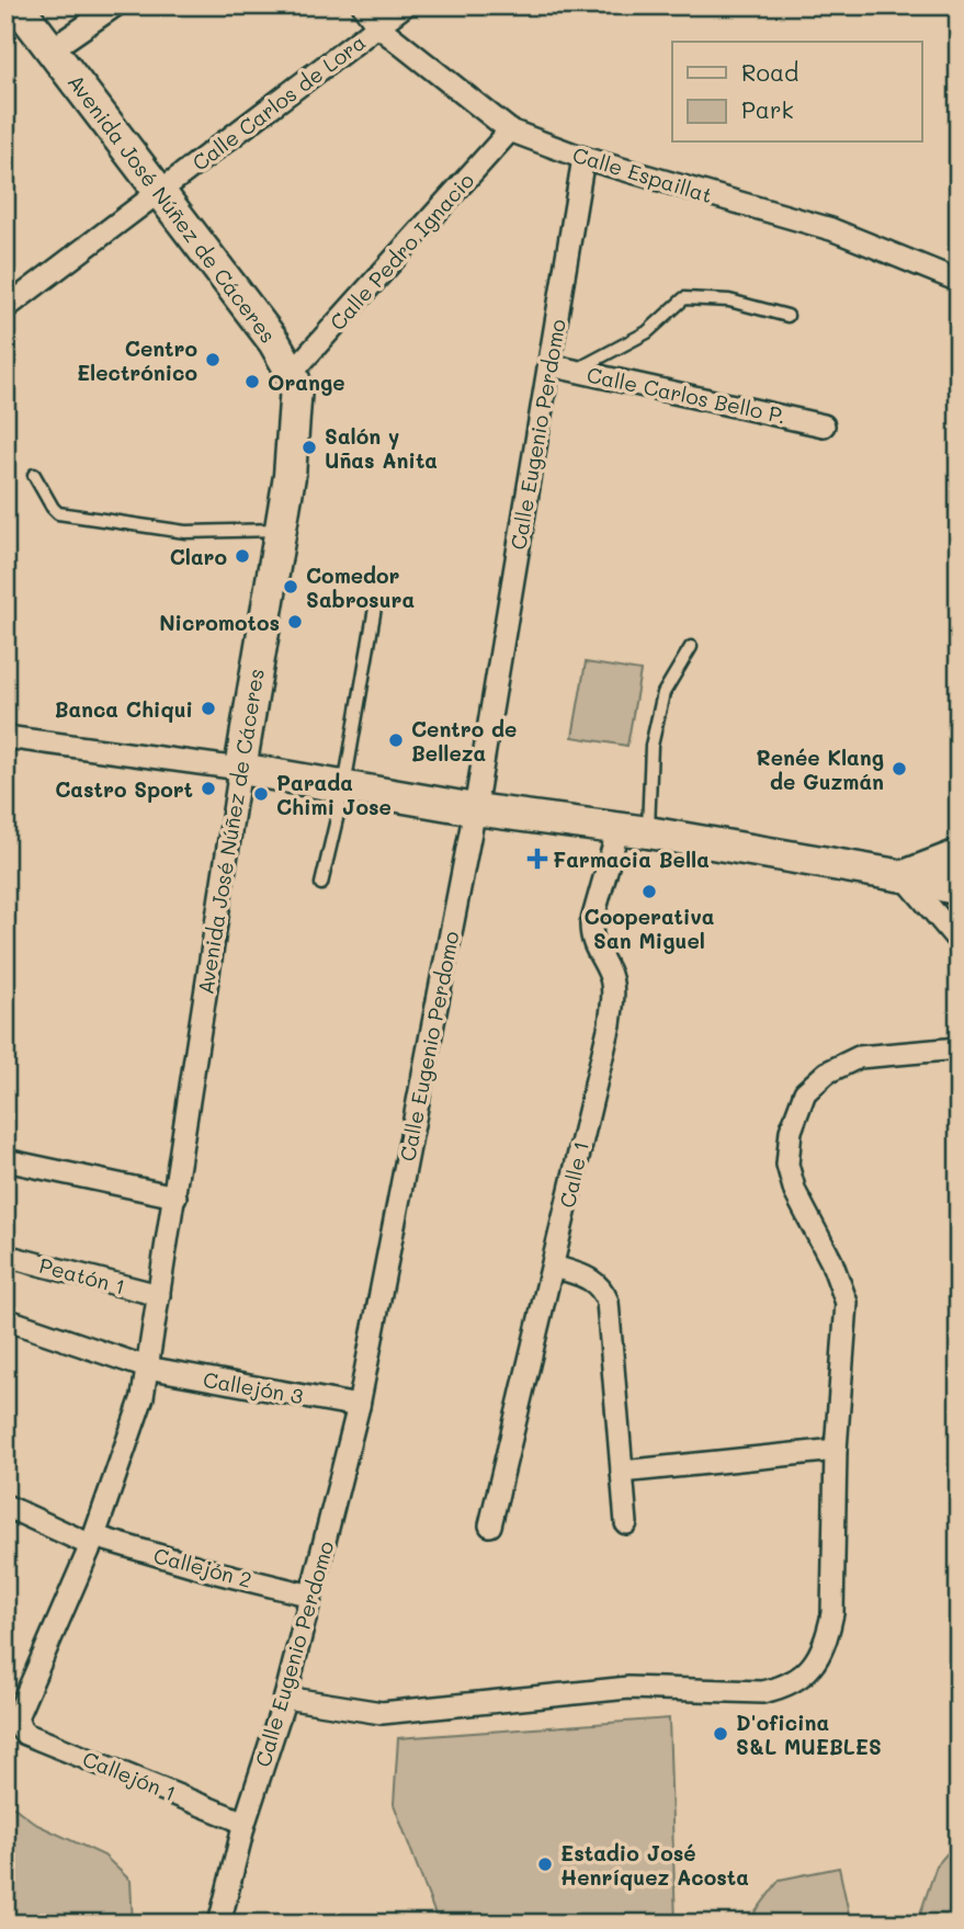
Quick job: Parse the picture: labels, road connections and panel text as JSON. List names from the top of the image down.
{
  "streets": {
    "main road": ["Avenida José Núñez de Cáceres"],
    "street": [
      "Calle Carlos de Lora",
      "Calle Espaillat",
      "Calle Pedro Ignacio",
      "Calle Carlos Bello P.",
      "Calle Eugenio Perdomo",
      "Calle 1",
      "Peatón 1",
      "Callejón 3",
      "Callejón 2",
      "Callejón 1"
    ]
  },
  "crossings": [
    ["Calle Carlos de Lora", "Calle Espaillat"],
    ["Calle Carlos de Lora", "Avenida José Núñez de Cáceres"],
    ["Calle Espaillat", "Calle Pedro Ignacio"],
    ["Calle Espaillat", "Calle Eugenio Perdomo"],
    ["Avenida José Núñez de Cáceres", "Calle Pedro Ignacio"],
    ["Avenida José Núñez de Cáceres", "Peatón 1"],
    ["Avenida José Núñez de Cáceres", "Callejón 3"],
    ["Avenida José Núñez de Cáceres", "Callejón 2"],
    ["Avenida José Núñez de Cáceres", "Callejón 1"],
    ["Calle Carlos Bello P.", "Calle Eugenio Perdomo"],
    ["Calle Eugenio Perdomo", "Callejón 3"],
    ["Calle Eugenio Perdomo", "Callejón 2"],
    ["Calle Eugenio Perdomo", "Callejón 1"]
  ],
  "places": {
    "other": [
      "Centro Electrónico",
      "Orange",
      "Salón y Uñas Anita",
      "Claro",
      "Comedor Sabrosura",
      "Nicromotos",
      "Banca Chiqui",
      "Centro de Belleza",
      "Renée Klang de Guzmán",
      "Castro Sport",
      "Parada Chimi Jose",
      "Cooperativa San Miguel",
      "D'oficina S&L MUEBLES",
      "Estadio José Henríquez Acosta"
    ],
    "health": ["Farmacia Bella"]
  },
  "legend": ["Road", "Park"]
}
